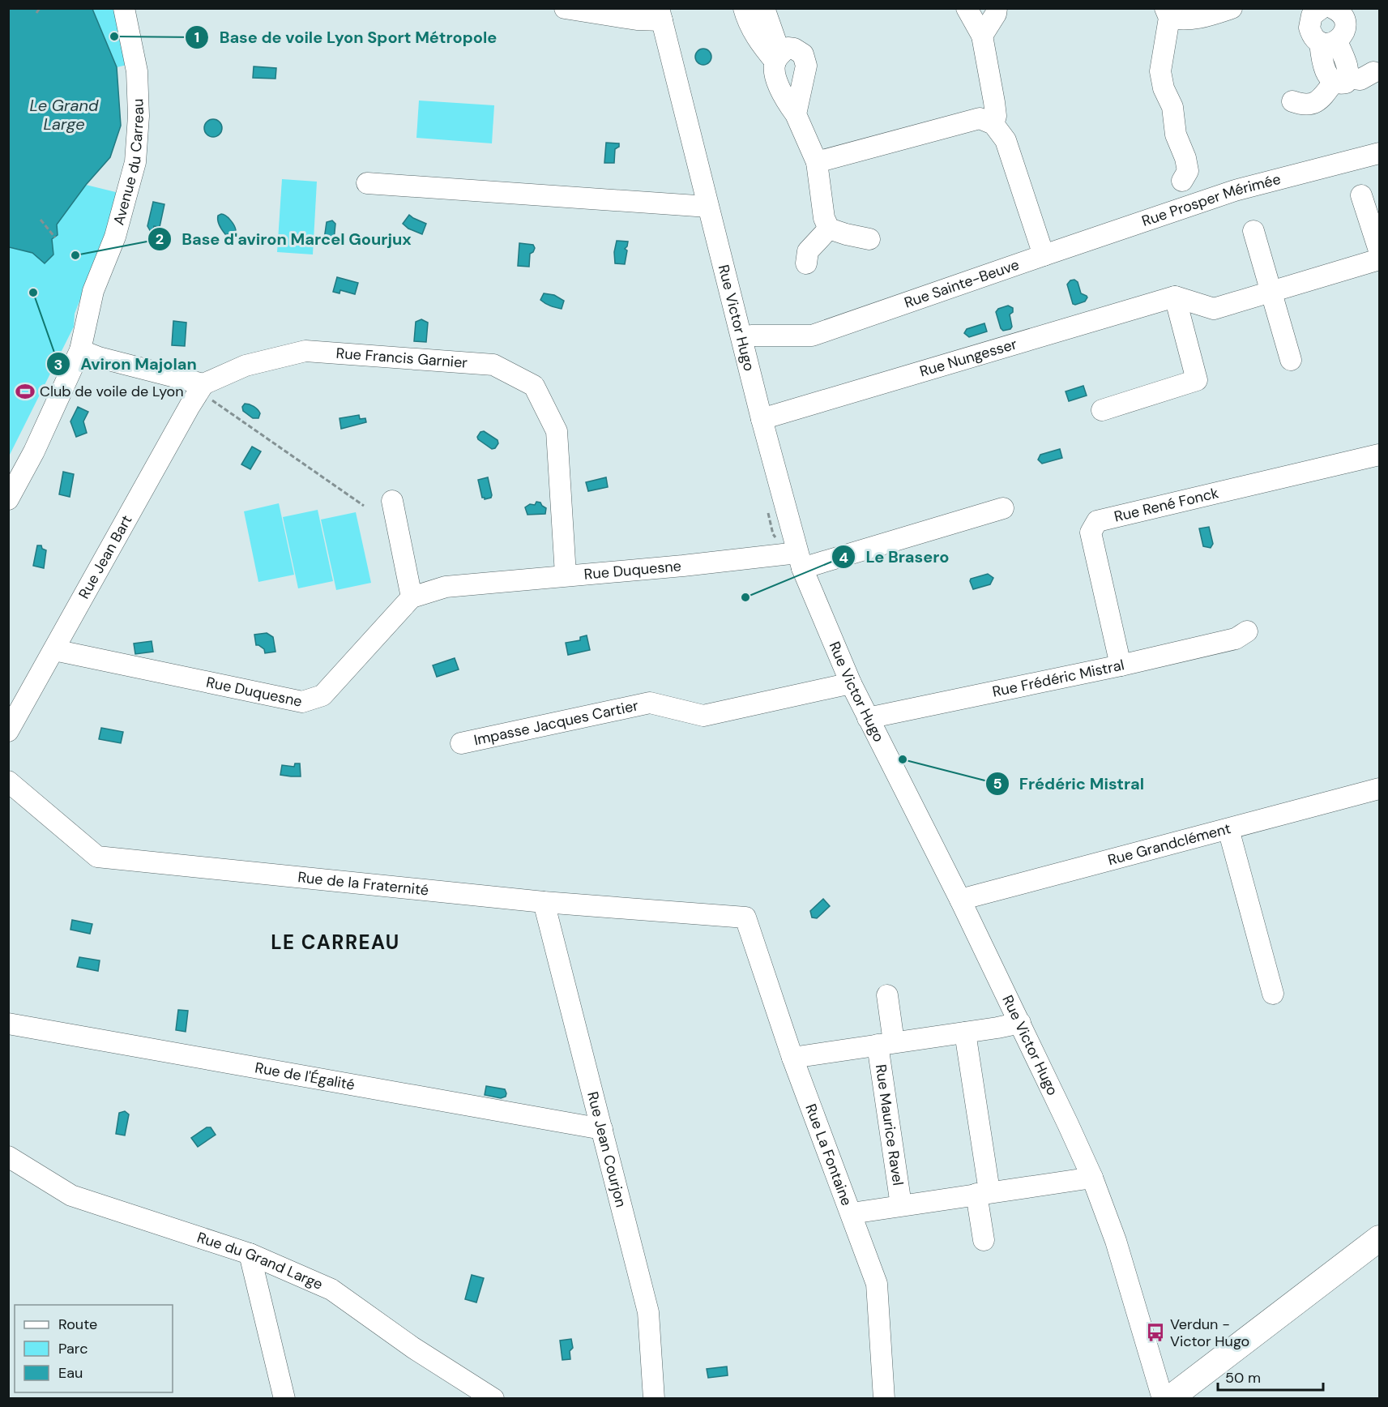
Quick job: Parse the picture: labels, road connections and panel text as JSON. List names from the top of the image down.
{
  "streets": {
    "street": [
      "Avenue du Carreau",
      "Rue Prosper Mérimée",
      "Rue Sainte-Beuve",
      "Rue Victor Hugo",
      "Rue Nungesser",
      "Rue Francis Garnier",
      "Rue René Fonck",
      "Rue Jean Bart",
      "Rue Duquesne",
      "Rue Frédéric Mistral",
      "Impasse Jacques Cartier",
      "Rue Grandclément",
      "Rue de la Fraternité",
      "Rue de l'Égalité",
      "Rue Maurice Ravel",
      "Rue Jean Courjon",
      "Rue La Fontaine",
      "Rue du Grand Large"
    ]
  },
  "crossings": [
    ["Rue Prosper Mérimée", "Rue Sainte-Beuve"],
    ["Rue Sainte-Beuve", "Rue Victor Hugo"],
    ["Rue Victor Hugo", "Rue Nungesser"],
    ["Rue Victor Hugo", "Rue Duquesne"],
    ["Rue Victor Hugo", "Rue Frédéric Mistral"],
    ["Rue Victor Hugo", "Impasse Jacques Cartier"],
    ["Rue Victor Hugo", "Rue Grandclément"],
    ["Rue Francis Garnier", "Rue Jean Bart"],
    ["Rue Francis Garnier", "Rue Duquesne"],
    ["Rue René Fonck", "Rue Frédéric Mistral"],
    ["Rue Jean Bart", "Rue Duquesne"],
    ["Rue de la Fraternité", "Rue Jean Courjon"],
    ["Rue de la Fraternité", "Rue La Fontaine"],
    ["Rue de l'Égalité", "Rue Jean Courjon"]
  ],
  "districts": ["LE CARREAU"],
  "water": ["Le Grand Large"],
  "places": {
    "other": [
      "Base de voile Lyon Sport Métropole",
      "Base d'aviron Marcel Gourjux",
      "Aviron Majolan",
      "Le Brasero",
      "Frédéric Mistral"
    ],
    "sports": ["Club de voile de Lyon"],
    "bus stop": ["Verdun - Victor Hugo"]
  },
  "legend": ["Route", "Parc", "Eau"],
  "scale_bar": "50 m"
}
